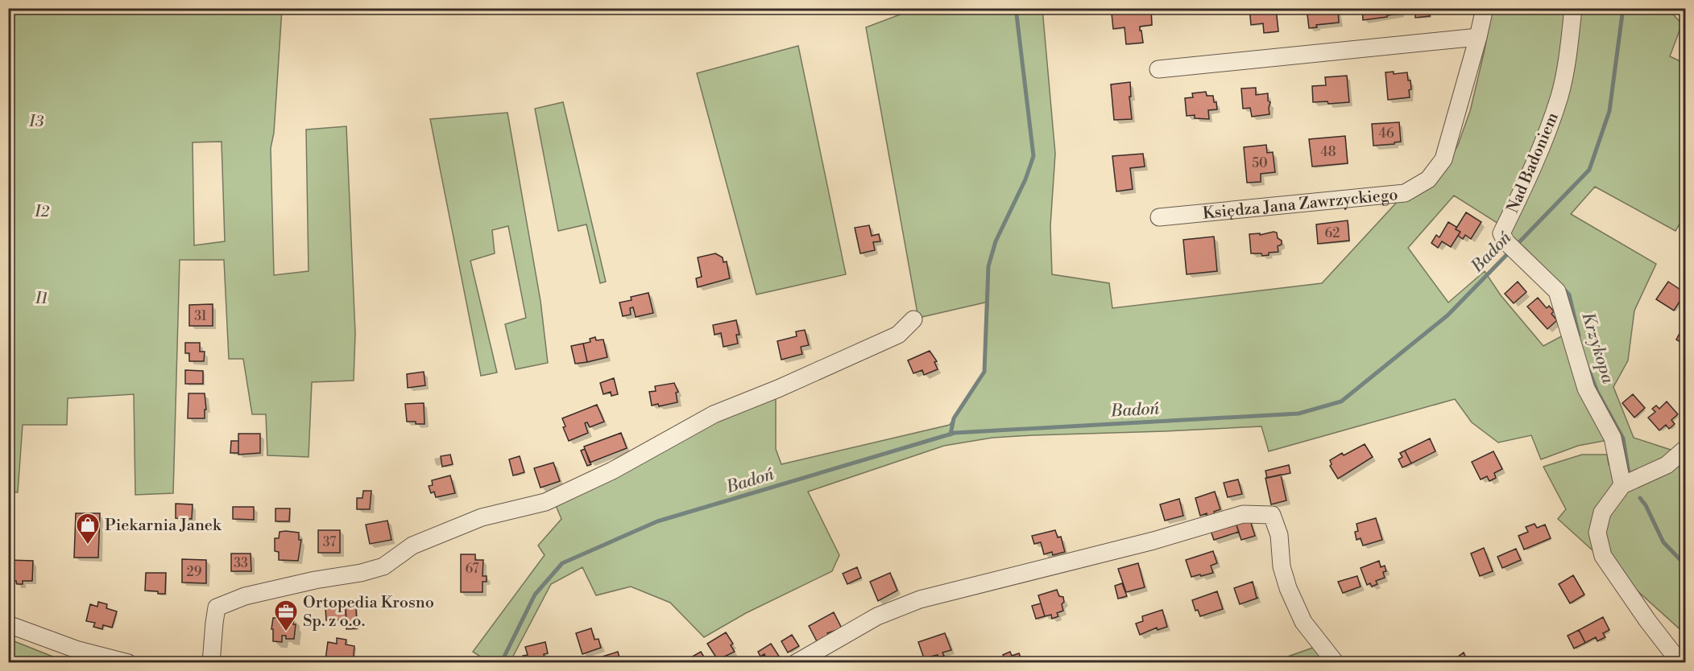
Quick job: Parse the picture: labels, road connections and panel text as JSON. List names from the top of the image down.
{
  "streets": {
    "street": ["Nad Badoniem", "Księdza Jana Zawrzyckiego"]
  },
  "water": ["Badoń", "Krzykopa"],
  "parks": ["I3", "I2", "I1"],
  "places": {
    "shop": ["Piekarnia Janek"],
    "office": ["Ortopedia Krosno Sp. z o.o."]
  },
  "house_numbers": [
    "46",
    "48",
    "50",
    "62",
    "31",
    "37",
    "33",
    "67",
    "29"
  ]
}
